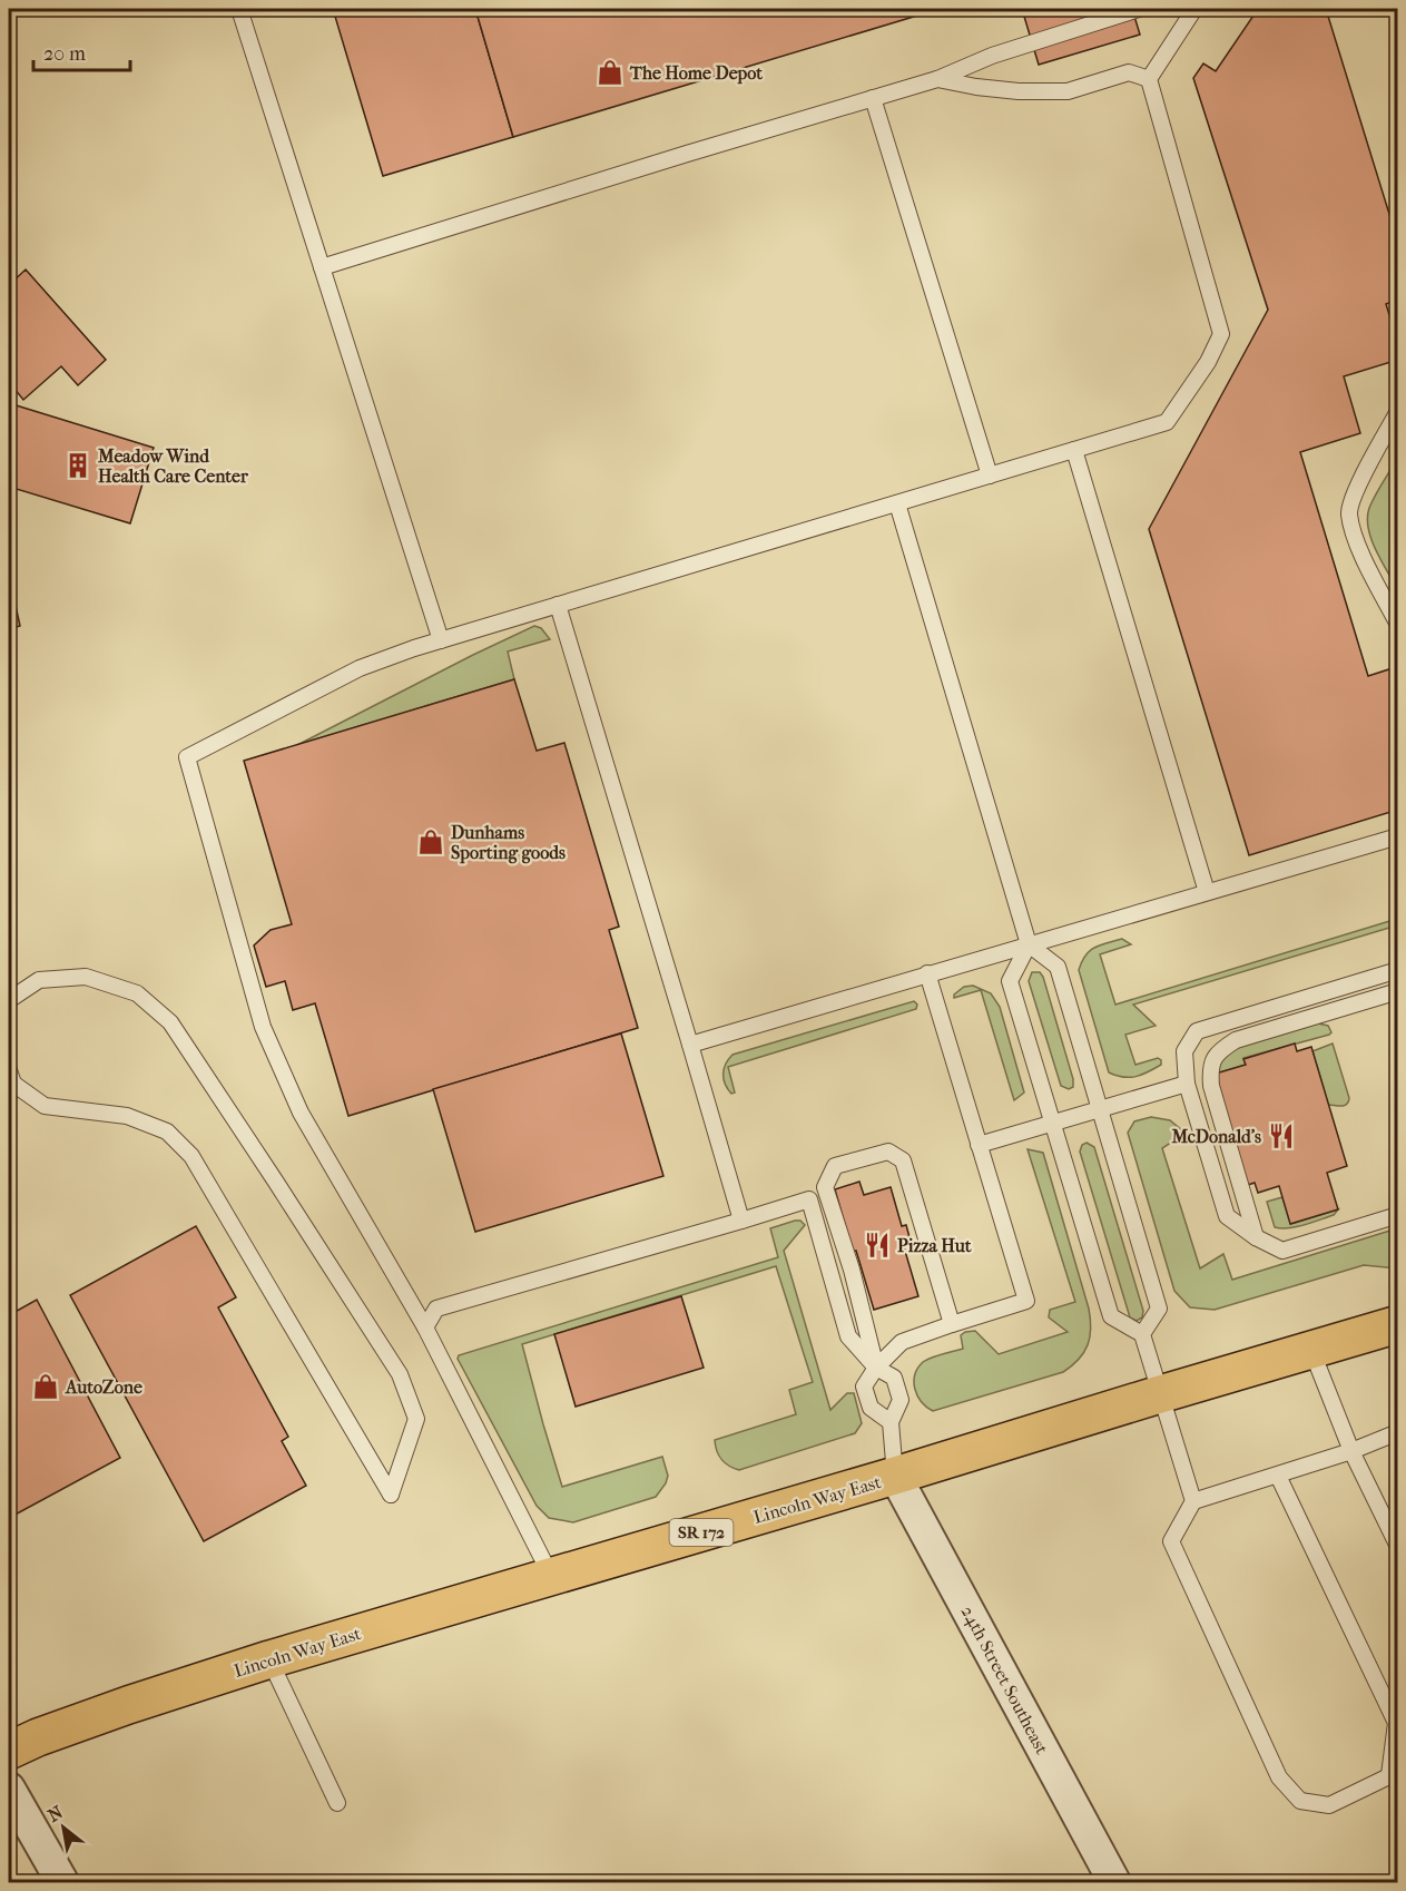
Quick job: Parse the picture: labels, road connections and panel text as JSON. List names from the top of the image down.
{
  "streets": {
    "main road": ["Lincoln Way East", "SR 172"],
    "street": ["24th Street Southeast"]
  },
  "crossings": [
    ["Lincoln Way East", "24th Street Southeast"]
  ],
  "places": {
    "shop": ["The Home Depot", "Dunhams Sporting goods", "AutoZone"],
    "building": ["Meadow Wind Health Care Center"],
    "restaurant": ["McDonald's", "Pizza Hut"]
  },
  "scale_bar": "20 m",
  "north": "top left"
}
